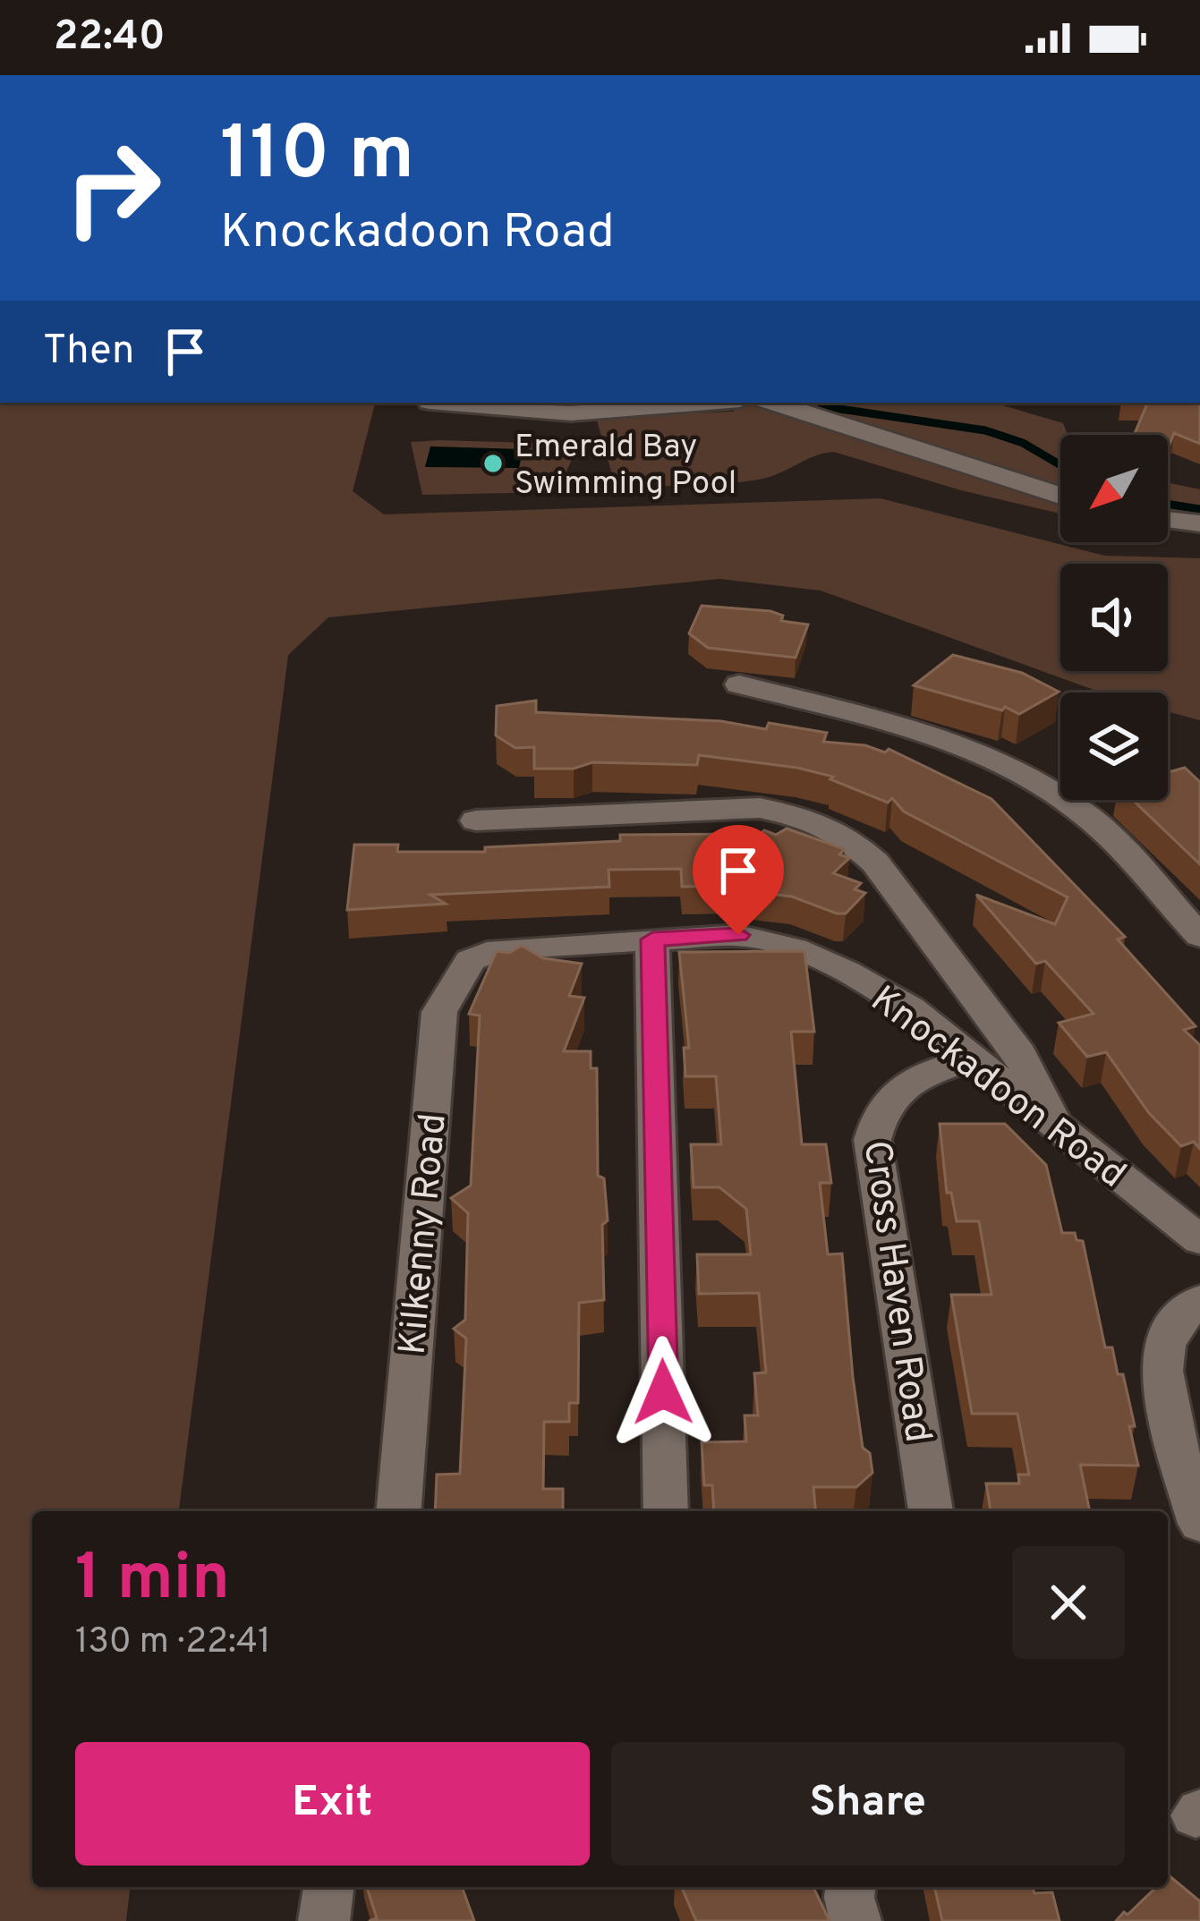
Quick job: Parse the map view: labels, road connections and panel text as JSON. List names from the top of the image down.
{
  "streets": {
    "street": ["Knockadoon Road", "Kilkenny Road", "Cross Haven Road"]
  },
  "crossings": [
    ["Knockadoon Road", "Kilkenny Road"],
    ["Knockadoon Road", "Cross Haven Road"]
  ],
  "places": ["Emerald Bay Swimming Pool"],
  "north": "bottom left",
  "page": {
    "status": "22:40",
    "turn": ["110 m", "Knockadoon Road"],
    "then": "Then",
    "heading": ["1 min", "130 m · 22:41"],
    "buttons": ["Exit", "Share"]
  }
}
